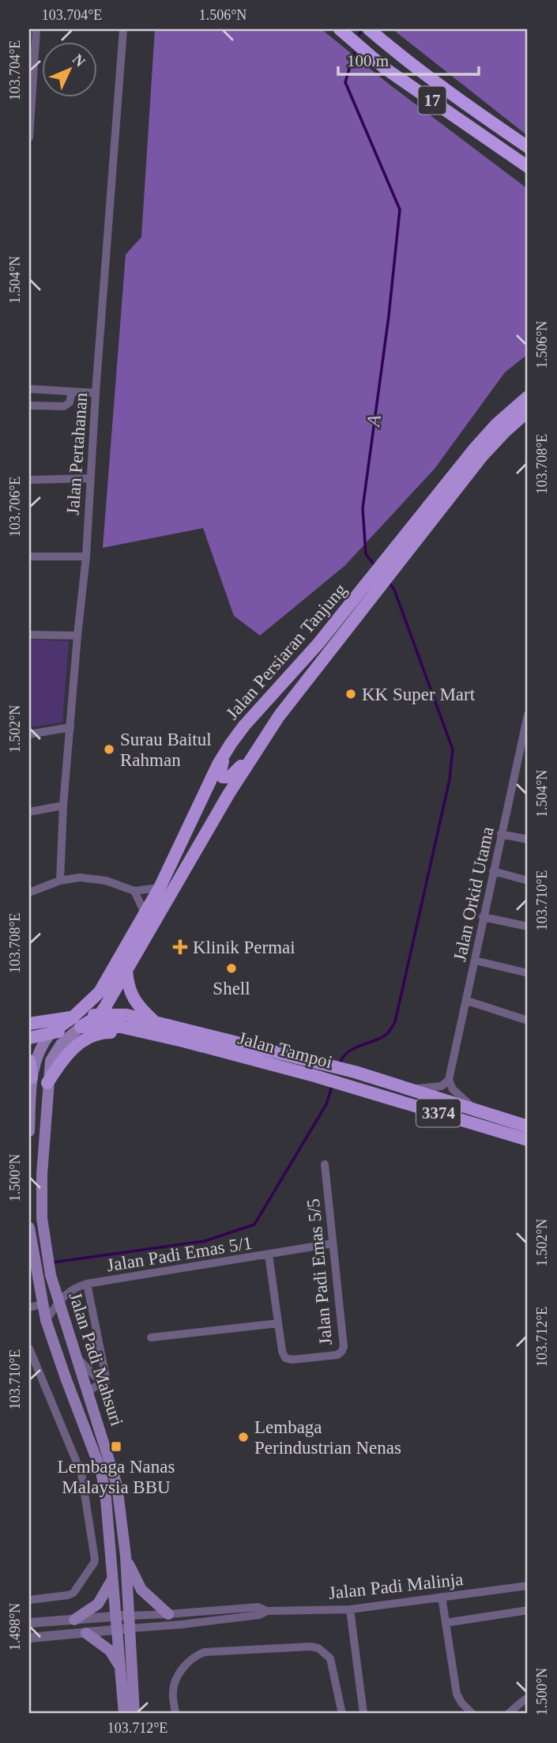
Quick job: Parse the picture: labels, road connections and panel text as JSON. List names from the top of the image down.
{
  "streets": {
    "highway": ["17"],
    "main road": [
      "Jalan Persiaran Tanjung",
      "Jalan Tampoi",
      "3374",
      "Jalan Padi Mahsuri"
    ],
    "street": [
      "Jalan Pertahanan",
      "Jalan Orkid Utama",
      "Jalan Padi Emas 5/1",
      "Jalan Padi Emas 5/5",
      "Jalan Padi Malinja"
    ]
  },
  "crossings": [
    ["Jalan Persiaran Tanjung", "Jalan Tampoi"],
    ["Jalan Persiaran Tanjung", "Jalan Padi Mahsuri"],
    ["Jalan Tampoi", "Jalan Padi Mahsuri"],
    ["Jalan Padi Emas 5/1", "Jalan Padi Emas 5/5"],
    ["Jalan Padi Emas 5/1", "Jalan Padi Mahsuri"],
    ["Jalan Padi Mahsuri", "Jalan Padi Malinja"]
  ],
  "water": ["A"],
  "places": {
    "other": [
      "KK Super Mart",
      "Surau Baitul Rahman",
      "Shell",
      "Lembaga Perindustrian Nenas"
    ],
    "health": ["Klinik Permai"],
    "transit": ["Lembaga Nanas Malaysia BBU"]
  },
  "scale_bar": "100 m",
  "north": "top right",
  "coordinates": [
    "103.704°E",
    "1.506°N",
    "1.504°N",
    "103.708°E",
    "103.706°E",
    "1.502°N",
    "103.710°E",
    "1.500°N",
    "103.712°E",
    "1.498°N"
  ]
}
